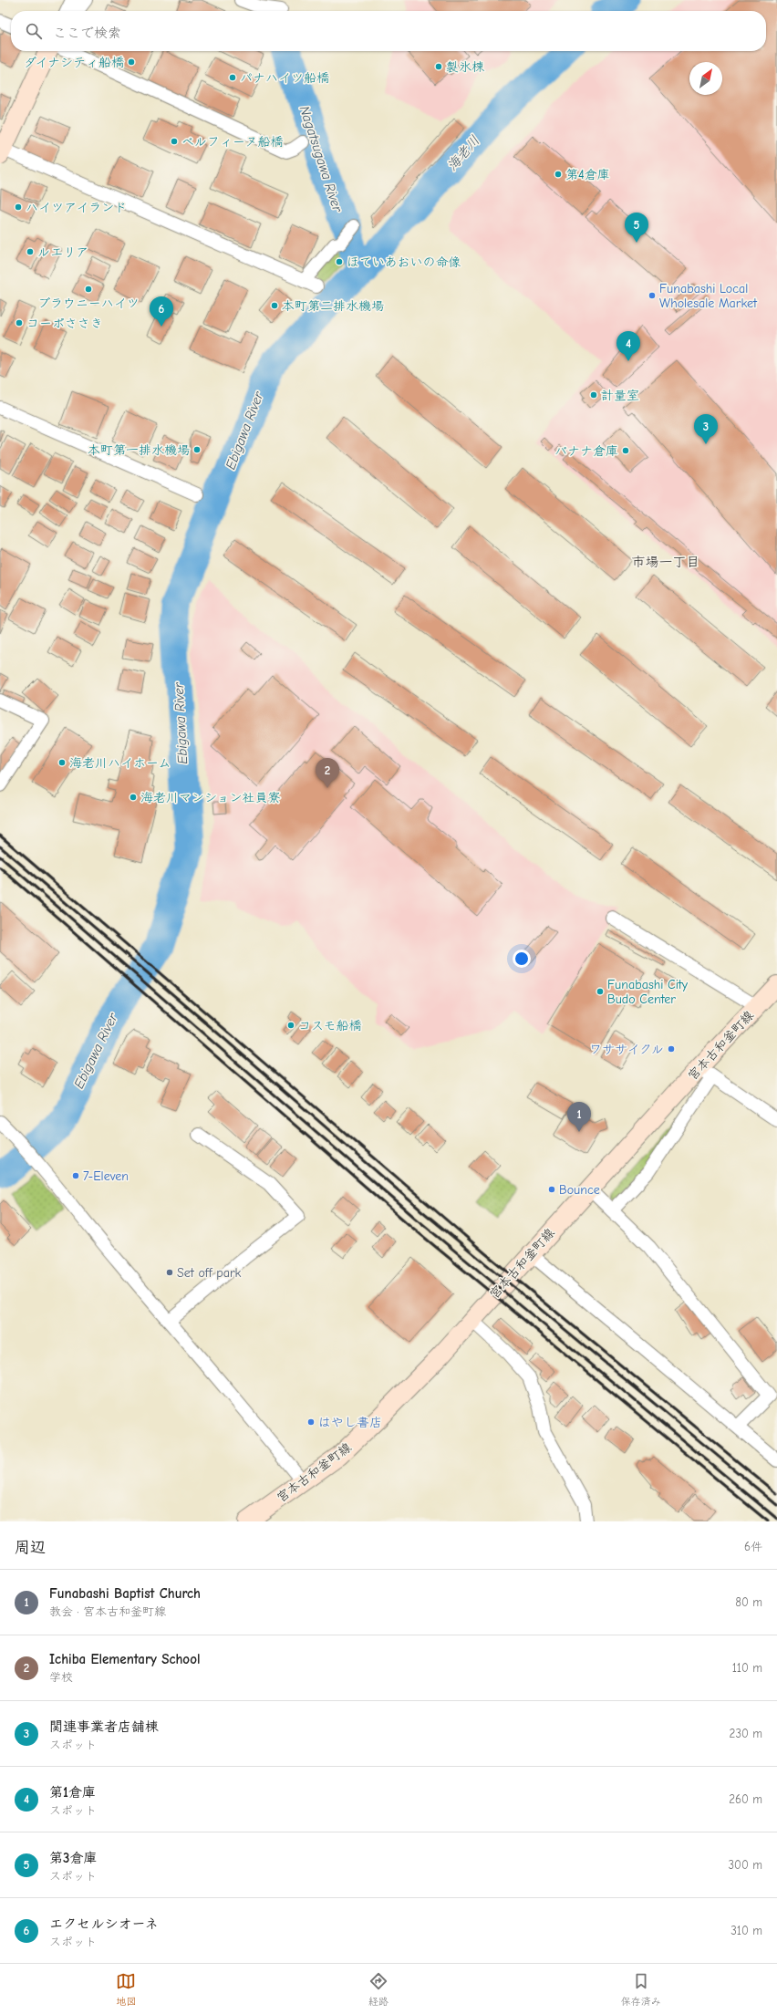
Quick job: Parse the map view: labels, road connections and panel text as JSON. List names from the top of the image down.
{
  "streets": {
    "street": ["宮本古和釜町線"]
  },
  "districts": ["市場一丁目"],
  "water": ["海老川", "Nagatsugawa River", "Ebigawa River"],
  "places": [
    "ダイナシティ船橋",
    "製氷棟",
    "パナハイツ船橋",
    "ベルフィーヌ船橋",
    "第4倉庫",
    "ハイツアイランド",
    "ルエリア",
    "ほていあおいの命像",
    "ブラウニーハイツ",
    "Funabashi Local Wholesale Market",
    "本町第二排水機場",
    "コーポささき",
    "計量室",
    "本町第一排水機場",
    "バナナ倉庫",
    "海老川ハイホーム",
    "海老川マンション社員寮",
    "Funabashi City Budo Center",
    "コスモ船橋",
    "ワササイクル",
    "7-Eleven",
    "Bounce",
    "Set off park",
    "はやし書店"
  ],
  "north": "top right",
  "page": {
    "search": "ここで検索",
    "pins": [
      "5",
      "6",
      "4",
      "3",
      "2",
      "1"
    ],
    "heading": ["周辺", "6件"],
    "list": [
      {
        "mark": "1",
        "name": "Funabashi Baptist Church",
        "note": "教会 · 宮本古和釜町線",
        "value": "80 m"
      },
      {
        "mark": "2",
        "name": "Ichiba Elementary School",
        "note": "学校",
        "value": "110 m"
      },
      {
        "mark": "3",
        "name": "関連事業者店舗棟",
        "note": "スポット",
        "value": "230 m"
      },
      {
        "mark": "4",
        "name": "第1倉庫",
        "note": "スポット",
        "value": "260 m"
      },
      {
        "mark": "5",
        "name": "第3倉庫",
        "note": "スポット",
        "value": "300 m"
      },
      {
        "mark": "6",
        "name": "エクセルシオーネ",
        "note": "スポット",
        "value": "310 m"
      }
    ],
    "nav": ["地図", "経路", "保存済み"]
  }
}
